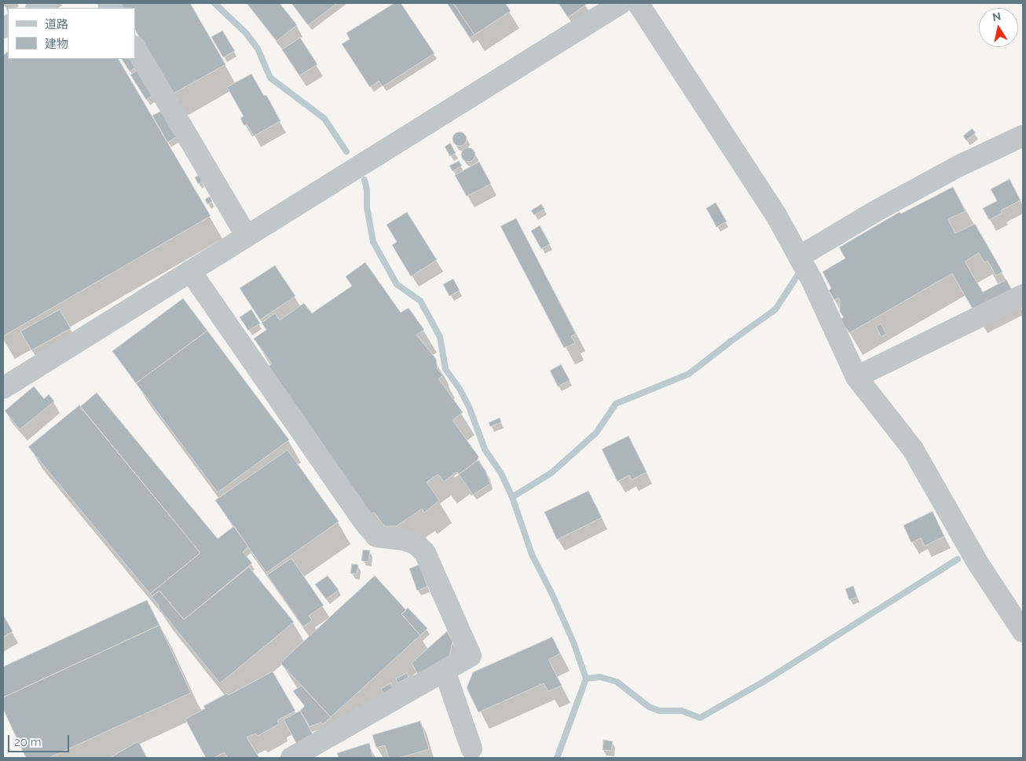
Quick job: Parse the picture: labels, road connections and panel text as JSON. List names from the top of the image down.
{
  "legend": ["道路", "建物"],
  "scale_bar": "20 m",
  "north": "top"
}
